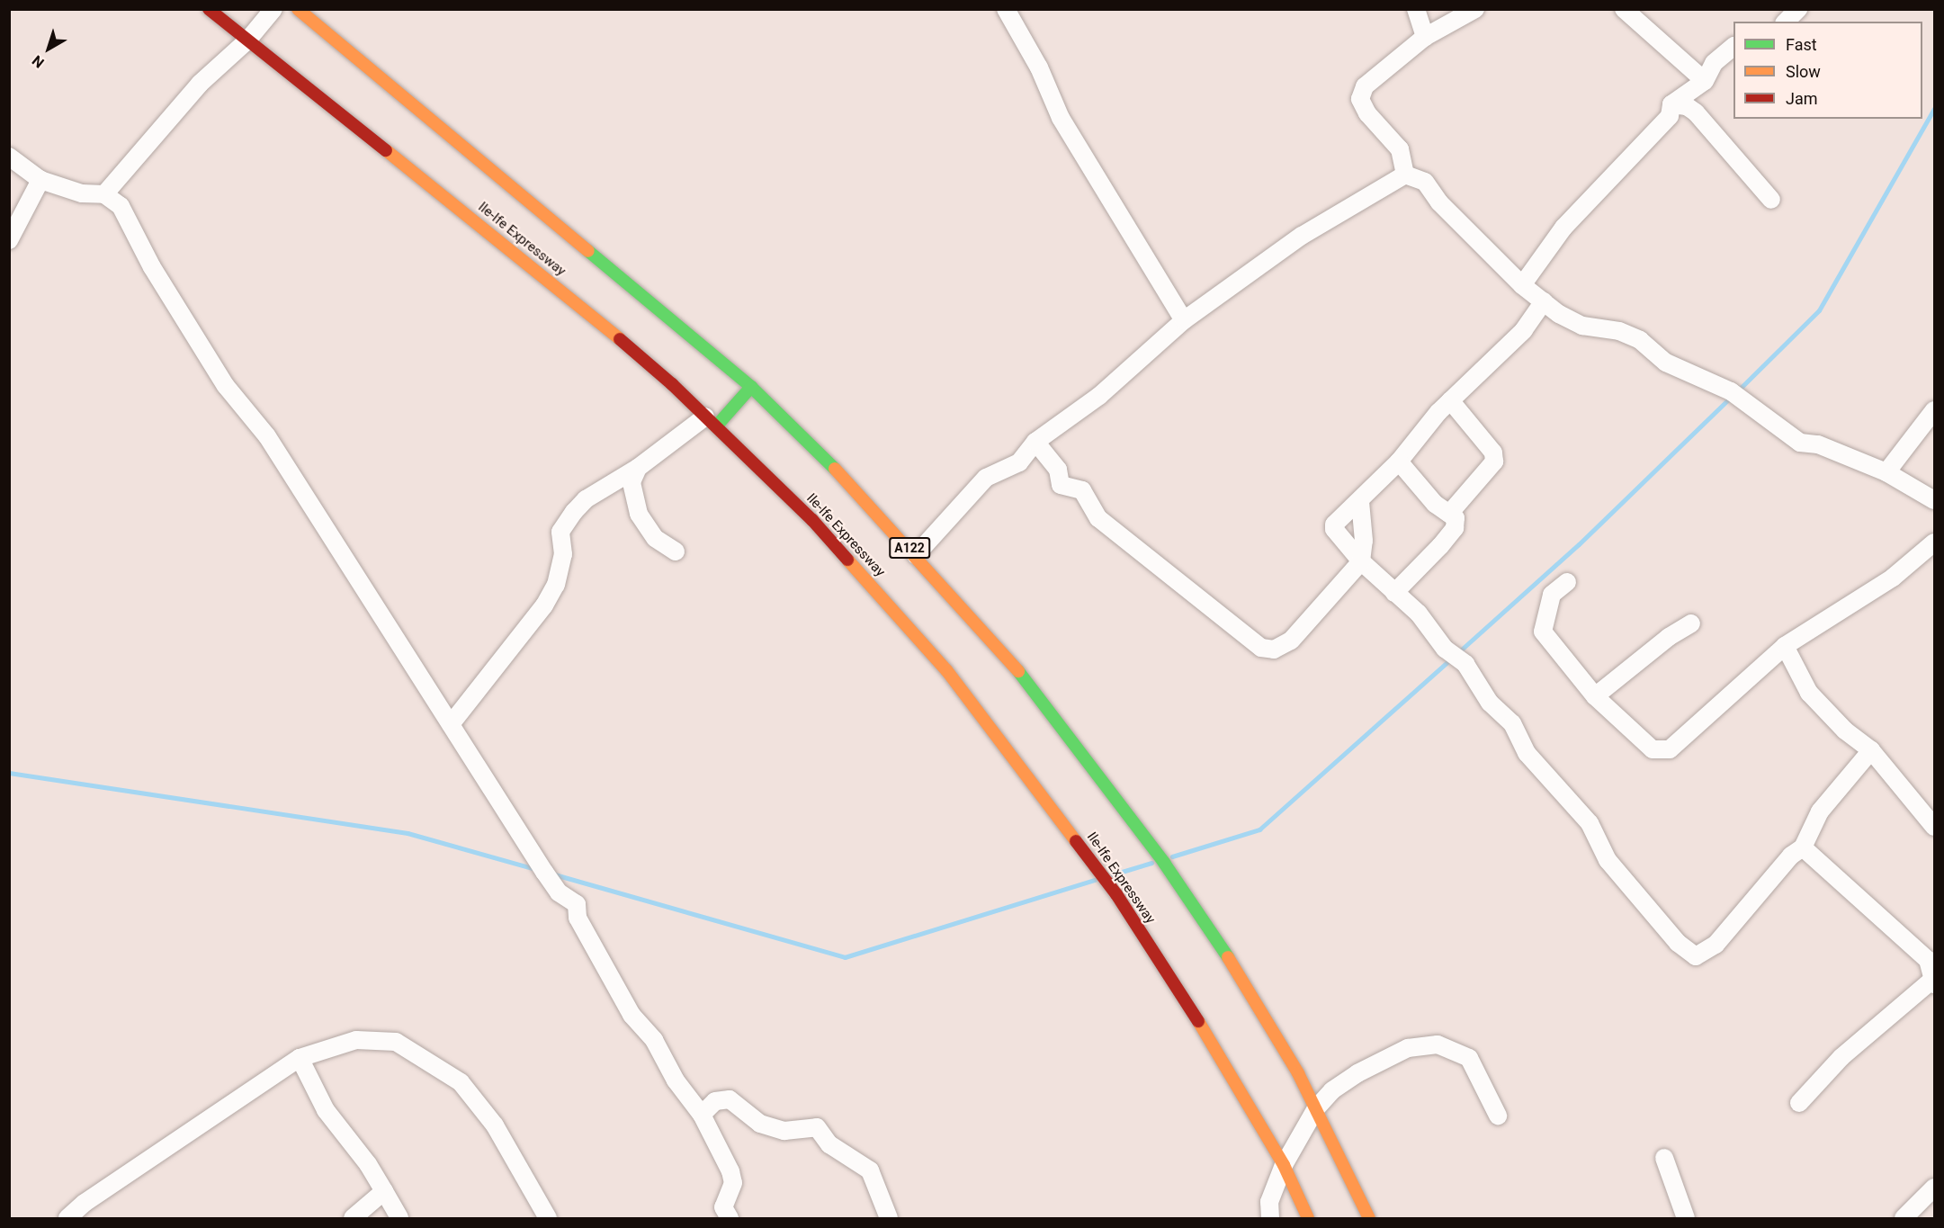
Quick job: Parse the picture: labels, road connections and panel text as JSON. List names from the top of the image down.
{
  "streets": {
    "highway": ["Ile-Ife Expressway", "A122"]
  },
  "legend": ["Fast", "Slow", "Jam"],
  "north": "bottom left"
}
